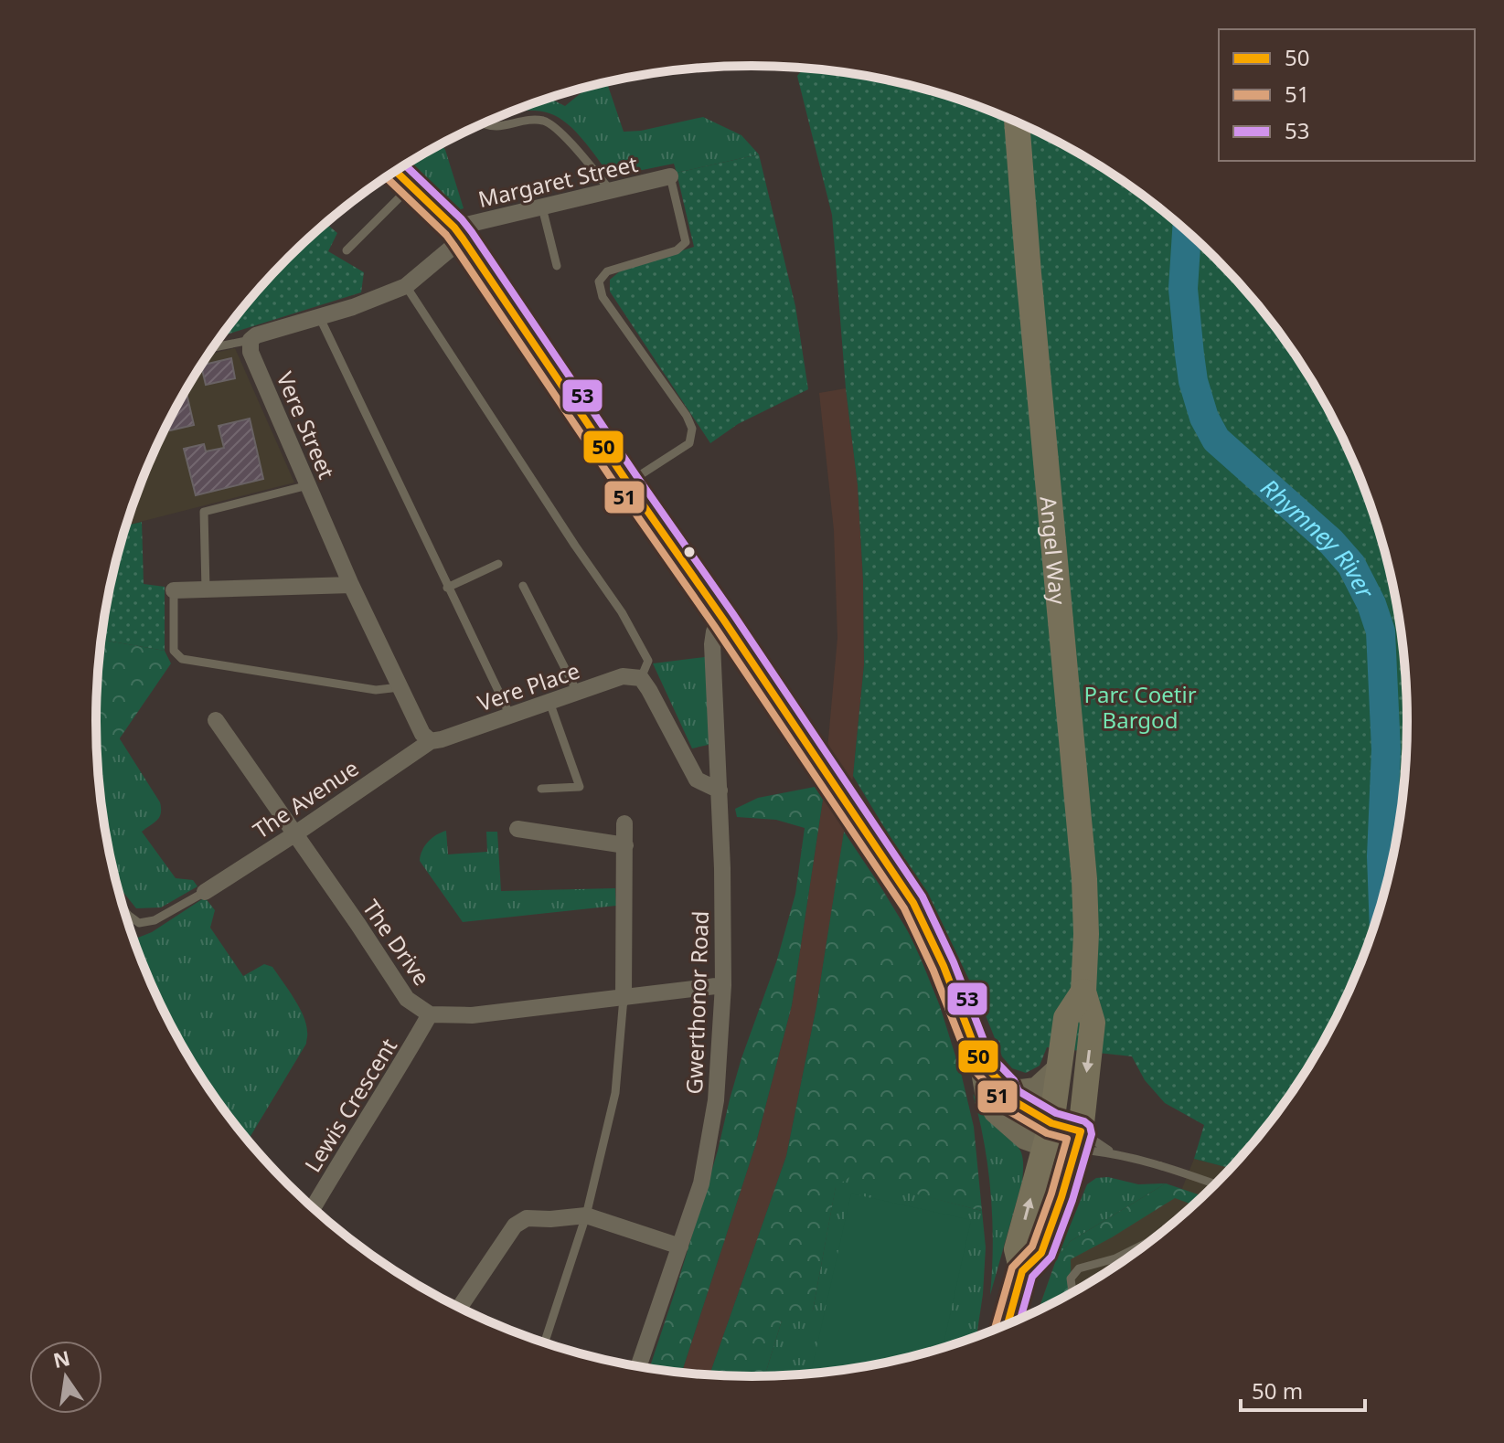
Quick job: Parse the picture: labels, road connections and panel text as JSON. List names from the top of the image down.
{
  "streets": {
    "main road": ["Angel Way"],
    "street": [
      "Margaret Street",
      "Vere Street",
      "Vere Place",
      "The Avenue",
      "The Drive",
      "Gwerthonor Road",
      "Lewis Crescent"
    ]
  },
  "crossings": [
    ["Vere Street", "Vere Place"],
    ["Vere Street", "The Avenue"],
    ["Vere Place", "The Avenue"],
    ["The Avenue", "The Drive"],
    ["The Drive", "Gwerthonor Road"],
    ["The Drive", "Lewis Crescent"]
  ],
  "water": ["Rhymney River"],
  "parks": ["Parc Coetir Bargod"],
  "lines": ["transit line 53", "transit line 50", "transit line 51"],
  "legend": ["50", "51", "53"],
  "scale_bar": "50 m",
  "north": "top"
}
